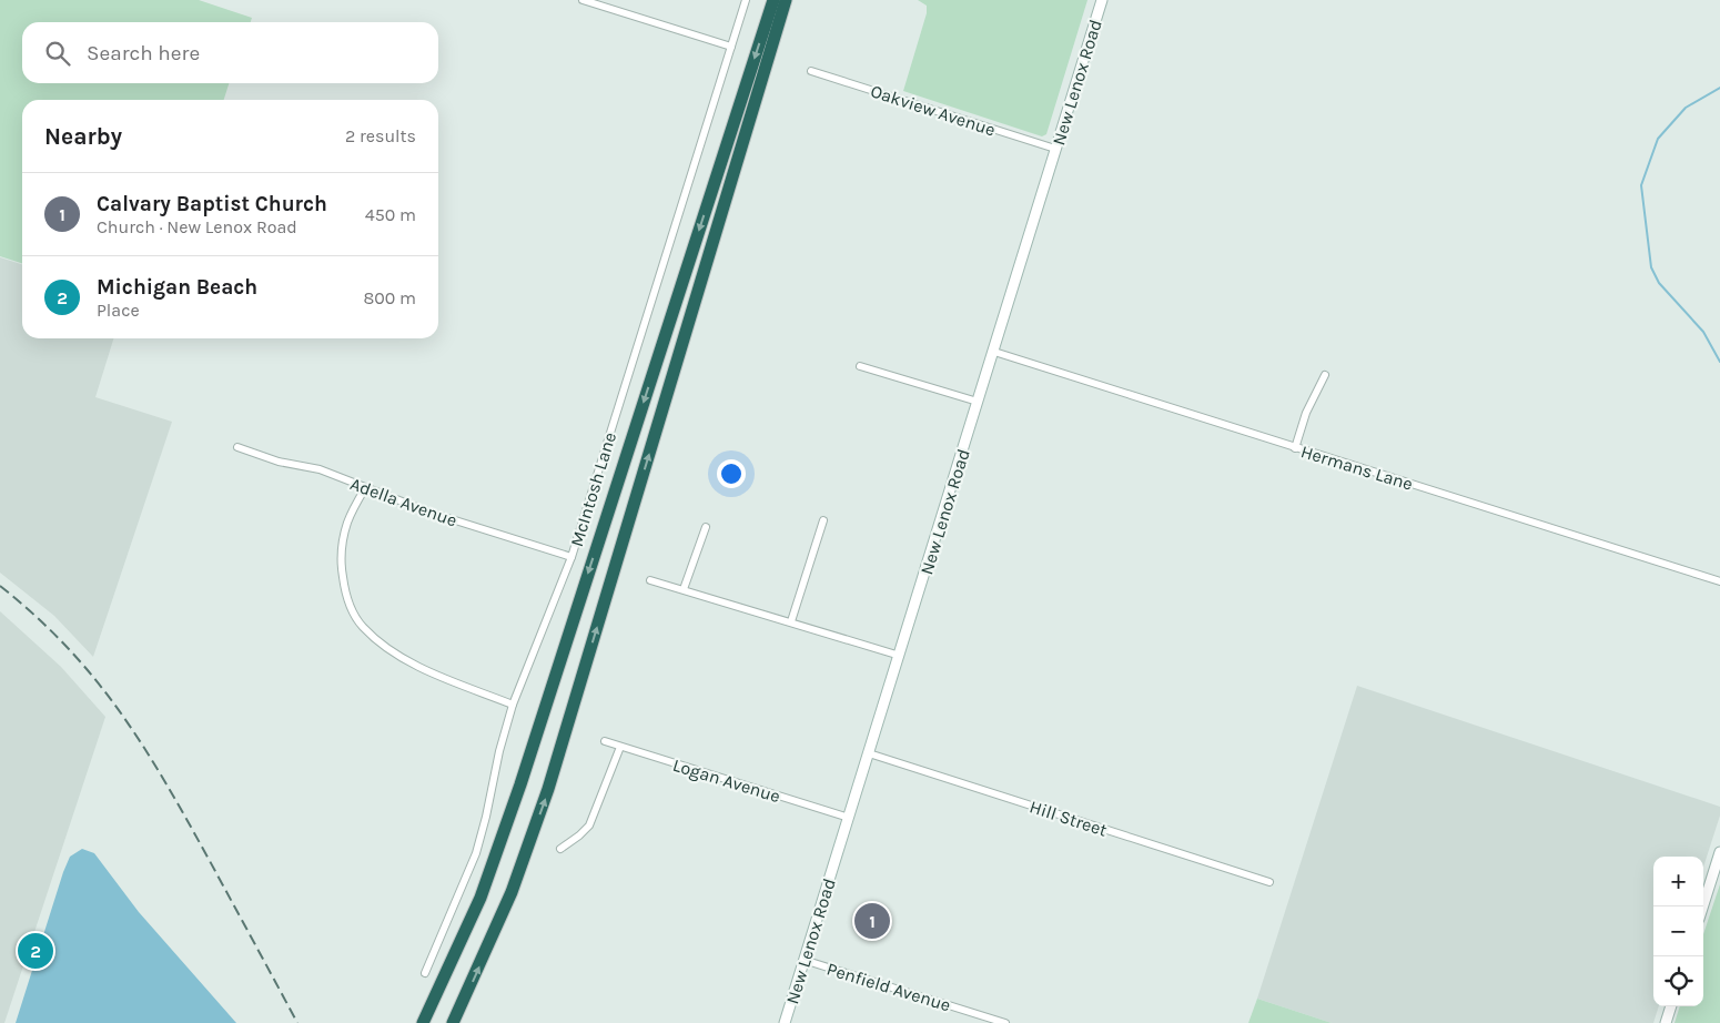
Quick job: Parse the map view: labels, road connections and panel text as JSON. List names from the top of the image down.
{
  "streets": {
    "street": [
      "New Lenox Road",
      "Oakview Avenue",
      "Hermans Lane",
      "McIntosh Lane",
      "Adella Avenue",
      "Logan Avenue",
      "Hill Street",
      "Penfield Avenue"
    ]
  },
  "crossings": [
    ["New Lenox Road", "Oakview Avenue"],
    ["New Lenox Road", "Hermans Lane"],
    ["New Lenox Road", "Logan Avenue"],
    ["New Lenox Road", "Hill Street"],
    ["New Lenox Road", "Penfield Avenue"],
    ["McIntosh Lane", "Adella Avenue"]
  ],
  "page": {
    "search": "Search here",
    "heading": ["Nearby", "2 results"],
    "list": [
      {
        "mark": "1",
        "name": "Calvary Baptist Church",
        "note": "Church · New Lenox Road",
        "value": "450 m"
      },
      {
        "mark": "2",
        "name": "Michigan Beach",
        "note": "Place",
        "value": "800 m"
      }
    ],
    "map_buttons": ["+", "−"],
    "pins": ["1", "2"]
  }
}
